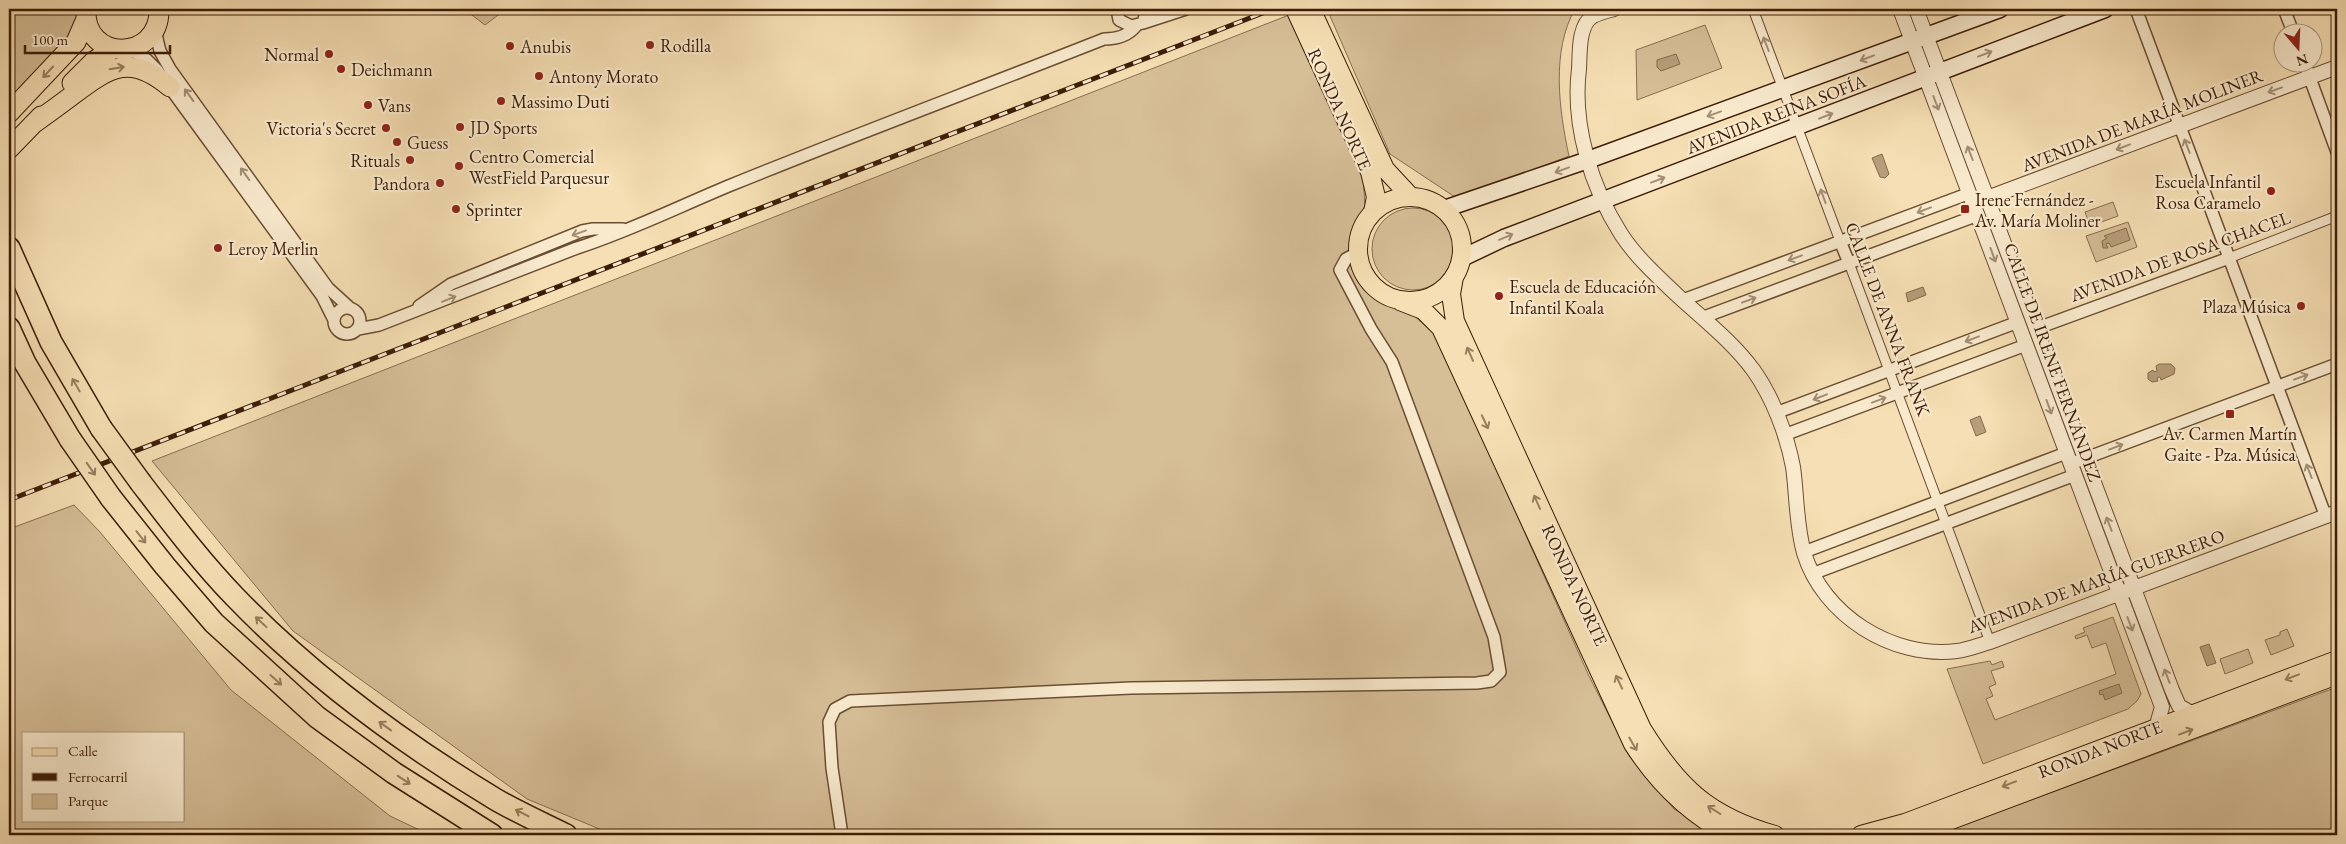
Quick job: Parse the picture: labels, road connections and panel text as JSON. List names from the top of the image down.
{
  "streets": {
    "main road": ["RONDA NORTE", "AVENIDA REINA SOFÍA"],
    "street": [
      "AVENIDA DE MARÍA MOLINER",
      "AVENIDA DE ROSA CHACEL",
      "CALLE DE ANNA FRANK",
      "CALLE DE IRENE FERNÁNDEZ",
      "AVENIDA DE MARÍA GUERRERO"
    ]
  },
  "crossings": [
    ["RONDA NORTE", "AVENIDA REINA SOFÍA"],
    ["RONDA NORTE", "CALLE DE IRENE FERNÁNDEZ"],
    ["AVENIDA REINA SOFÍA", "CALLE DE ANNA FRANK"],
    ["AVENIDA REINA SOFÍA", "CALLE DE IRENE FERNÁNDEZ"],
    ["AVENIDA REINA SOFÍA", "AVENIDA DE MARÍA GUERRERO"],
    ["AVENIDA DE MARÍA MOLINER", "CALLE DE IRENE FERNÁNDEZ"],
    ["AVENIDA DE ROSA CHACEL", "CALLE DE IRENE FERNÁNDEZ"],
    ["CALLE DE ANNA FRANK", "AVENIDA DE MARÍA GUERRERO"],
    ["CALLE DE IRENE FERNÁNDEZ", "AVENIDA DE MARÍA GUERRERO"]
  ],
  "one_way": ["AVENIDA DE MARÍA MOLINER"],
  "places": {
    "other": [
      "Rodilla",
      "Anubis",
      "Normal",
      "Deichmann",
      "Antony Morato",
      "Massimo Duti",
      "Vans",
      "JD Sports",
      "Victoria's Secret",
      "Guess",
      "Rituals",
      "Centro Comercial WestField Parquesur",
      "Pandora",
      "Escuela Infantil Rosa Caramelo",
      "Sprinter",
      "Leroy Merlin",
      "Escuela de Educación Infantil Koala",
      "Plaza Música"
    ],
    "transit": ["Irene Fernández - Av. María Moliner", "Av. Carmen Martín Gaite - Pza. Música"]
  },
  "legend": ["Calle", "Ferrocarril", "Parque"],
  "scale_bar": "100 m",
  "north": "bottom"
}
